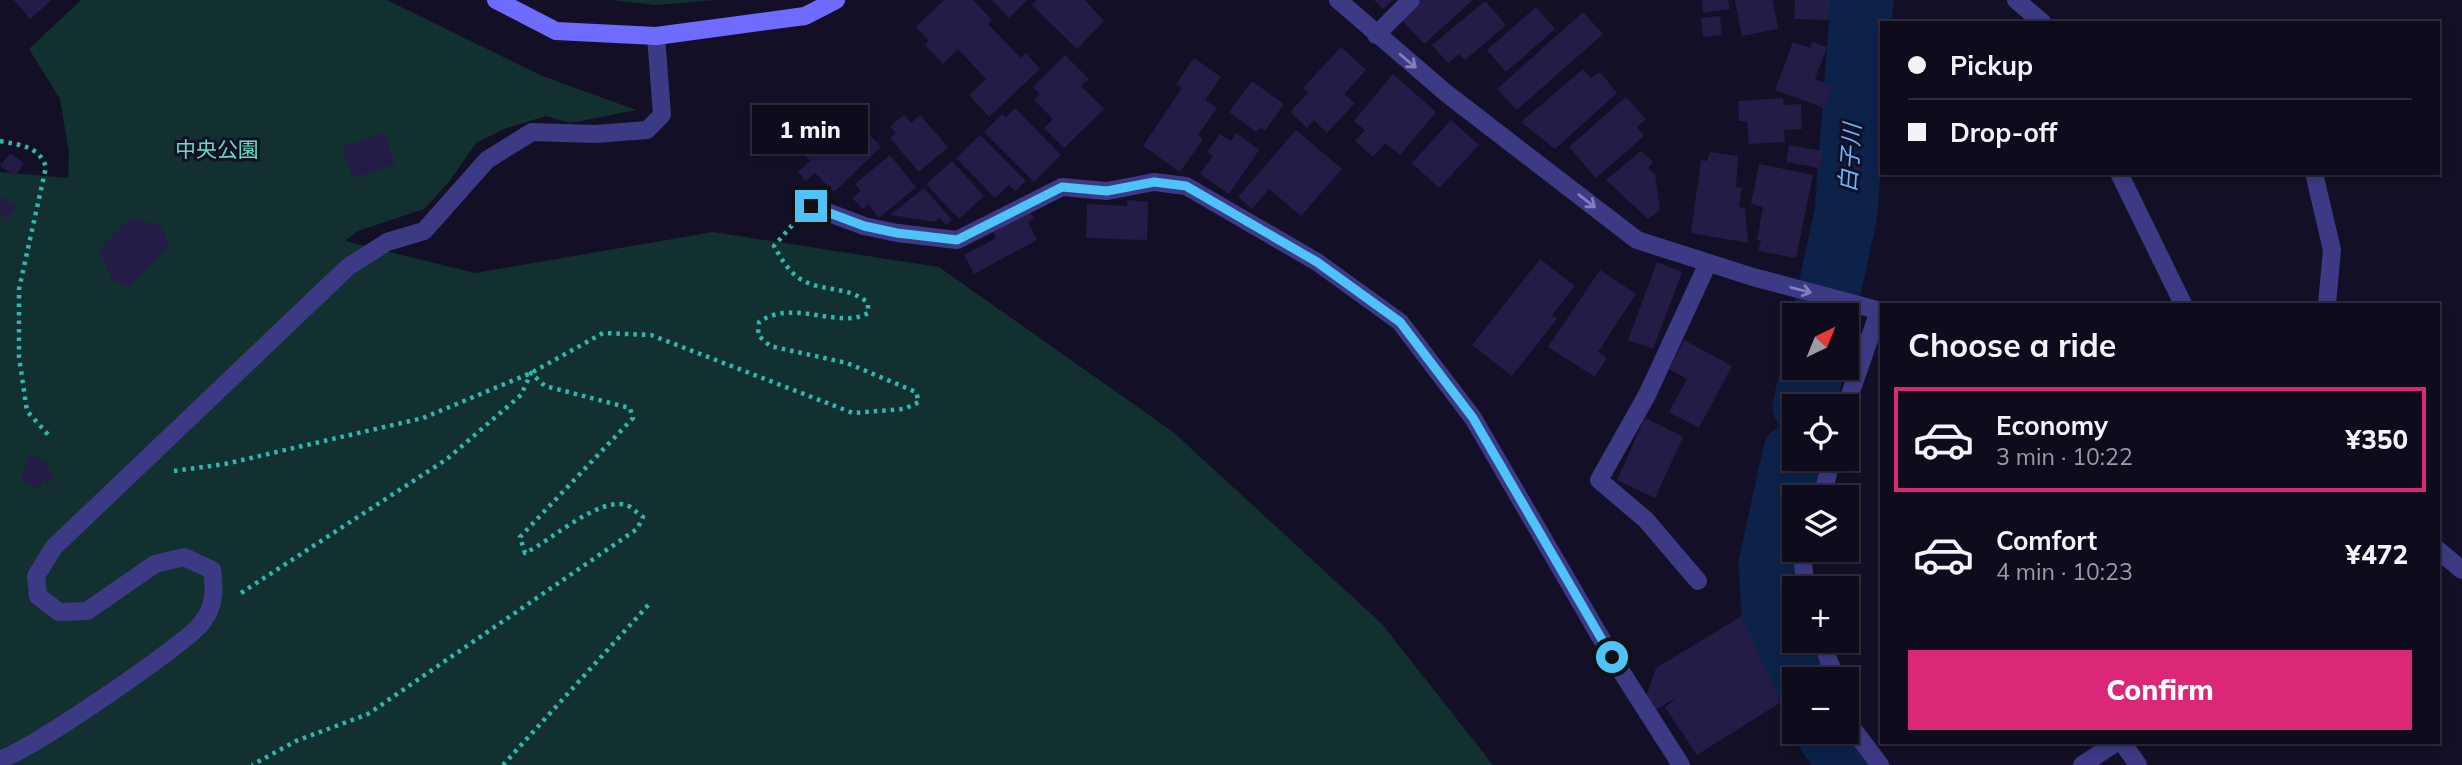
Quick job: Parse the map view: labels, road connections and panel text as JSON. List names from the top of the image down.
{
  "water": ["白子川"],
  "parks": ["中央公園"],
  "north": "top right",
  "page": {
    "banner": ["Pickup", "Drop-off"],
    "bubble": "1 min",
    "map_buttons": ["+", "−"],
    "heading": "Choose a ride",
    "list": [
      {
        "name": "Economy",
        "note": "3 min · 10:22",
        "value": "¥350"
      },
      {
        "name": "Comfort",
        "note": "4 min · 10:23",
        "value": "¥472"
      }
    ],
    "buttons": "Confirm"
  }
}
